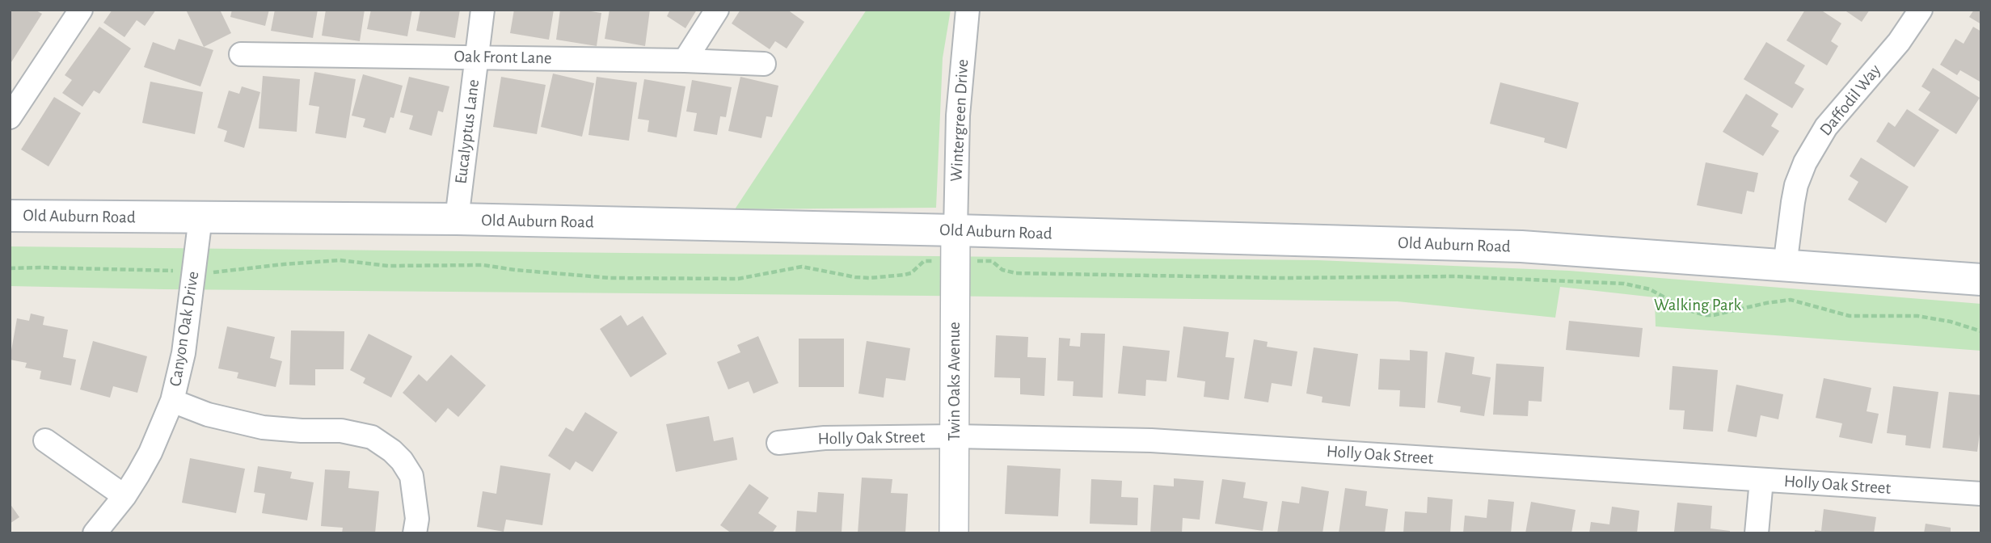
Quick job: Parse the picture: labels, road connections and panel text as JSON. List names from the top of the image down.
{
  "streets": {
    "main road": ["Old Auburn Road"],
    "street": [
      "Oak Front Lane",
      "Daffodil Way",
      "Wintergreen Drive",
      "Eucalyptus Lane",
      "Canyon Oak Drive",
      "Twin Oaks Avenue",
      "Holly Oak Street"
    ]
  },
  "crossings": [
    ["Oak Front Lane", "Eucalyptus Lane"],
    ["Daffodil Way", "Old Auburn Road"],
    ["Wintergreen Drive", "Old Auburn Road"],
    ["Wintergreen Drive", "Twin Oaks Avenue"],
    ["Eucalyptus Lane", "Old Auburn Road"],
    ["Old Auburn Road", "Canyon Oak Drive"],
    ["Old Auburn Road", "Twin Oaks Avenue"],
    ["Twin Oaks Avenue", "Holly Oak Street"]
  ],
  "parks": ["Walking Park"]
}
